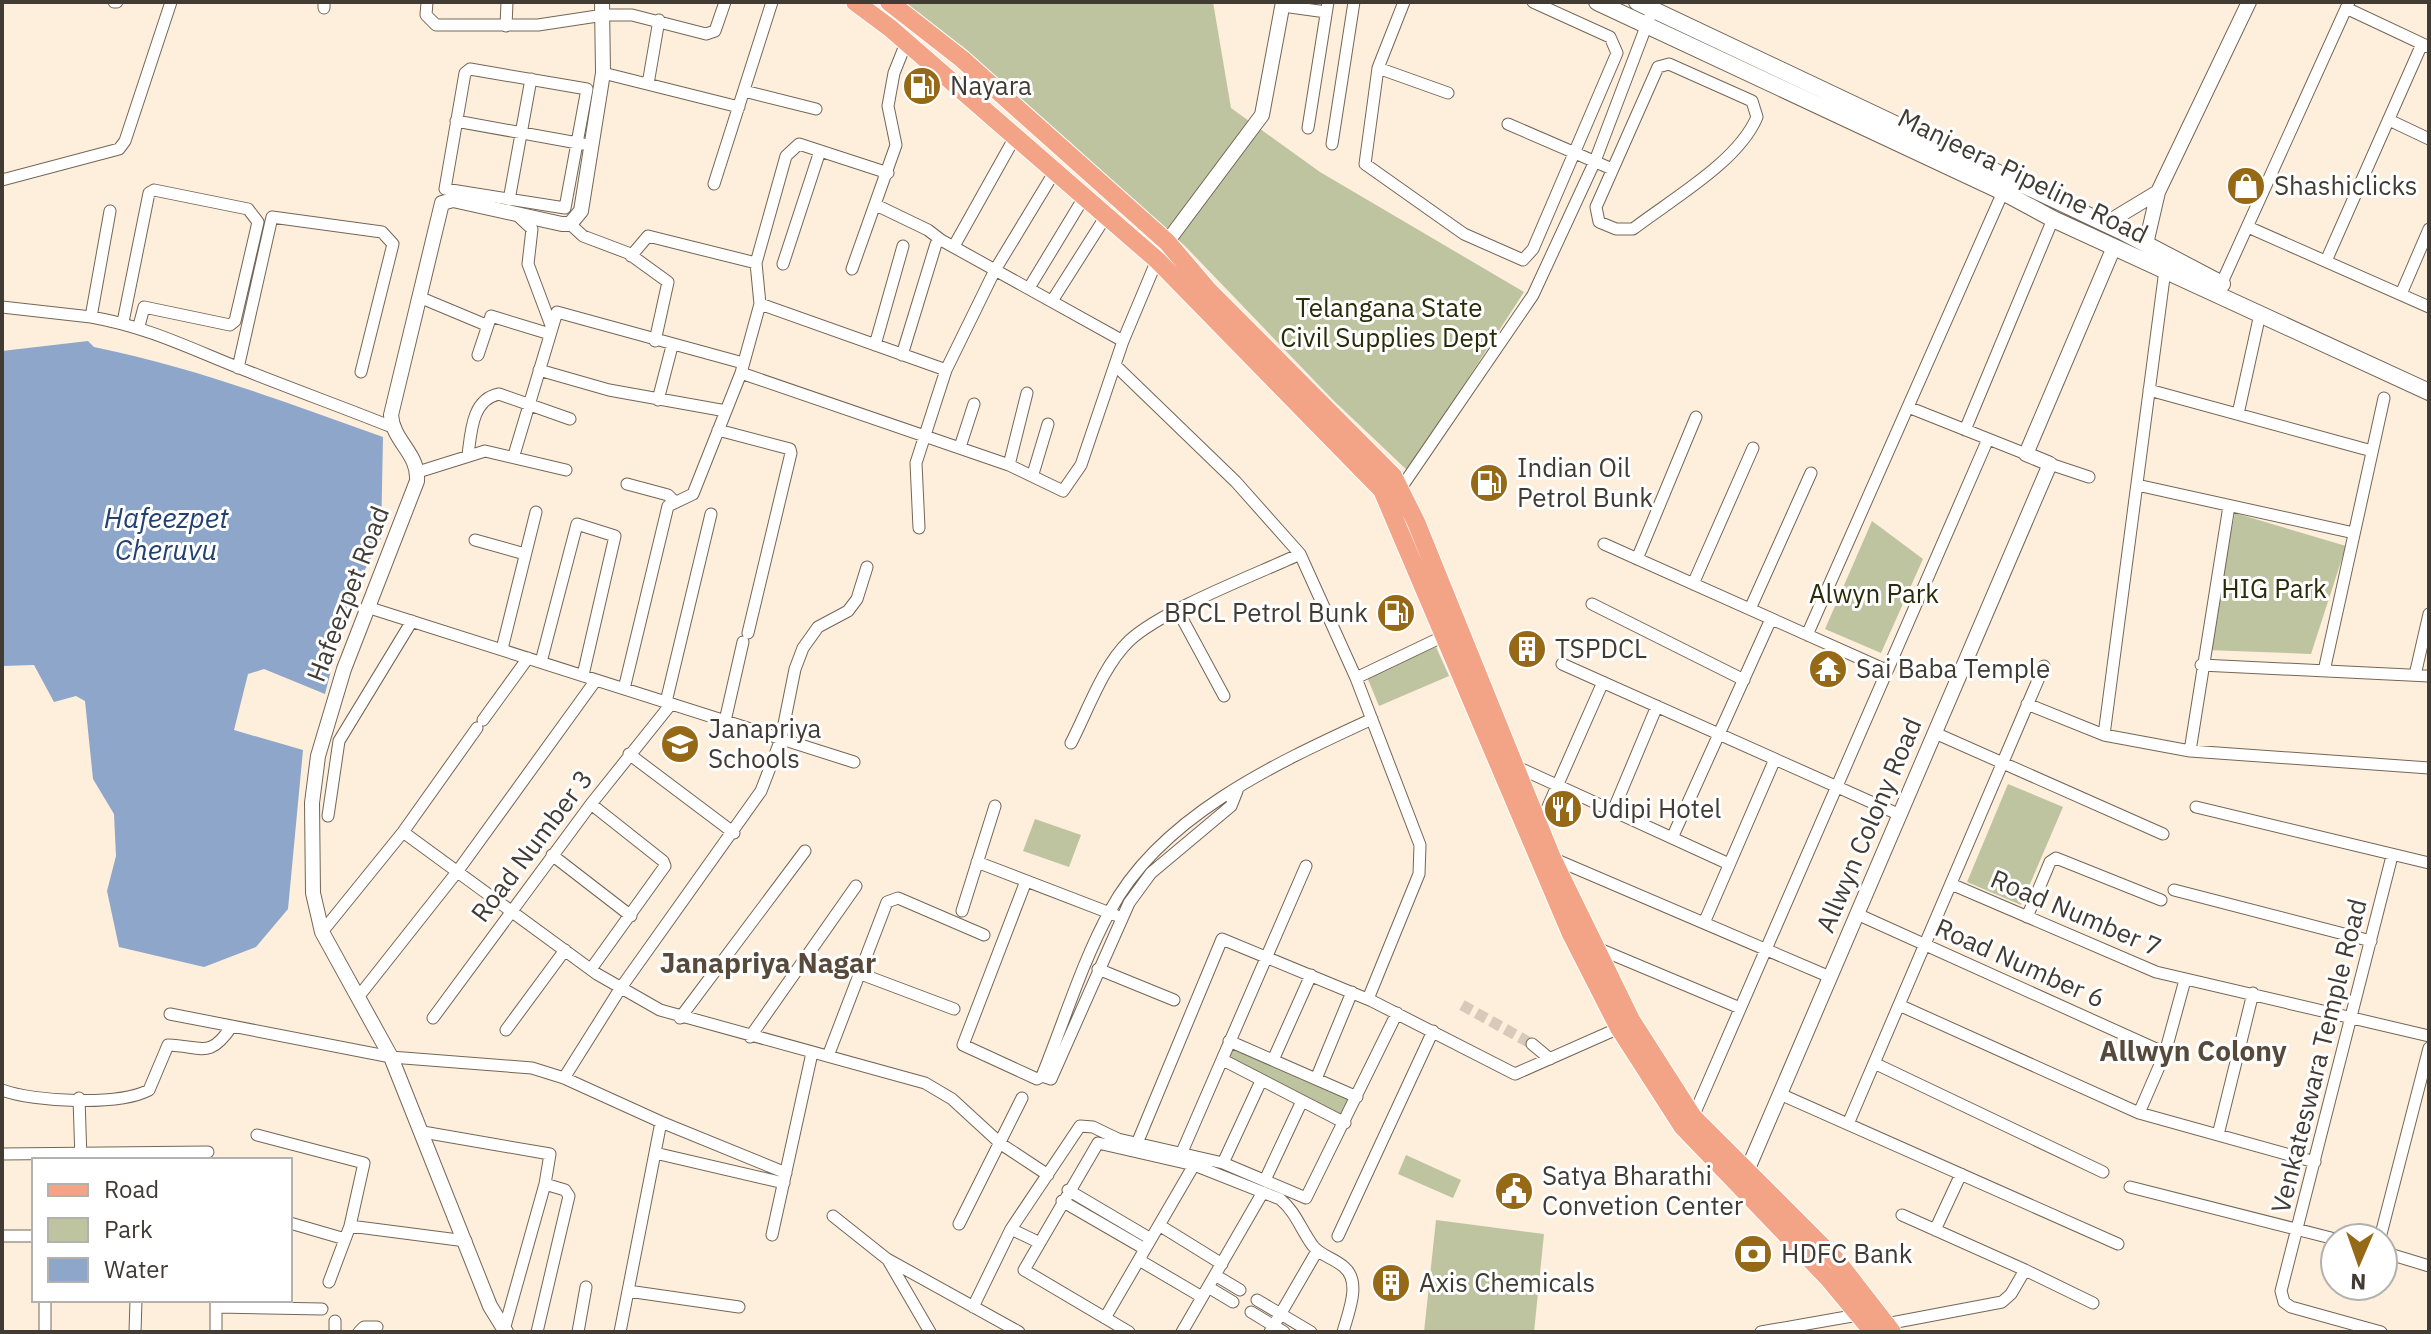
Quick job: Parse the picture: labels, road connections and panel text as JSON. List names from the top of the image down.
{
  "streets": {
    "main road": ["Manjeera Pipeline Road"],
    "street": [
      "Hafeezpet Road",
      "Allwyn Colony Road",
      "Road Number 3",
      "Road Number 7",
      "Road Number 6",
      "Venkateswara Temple Road"
    ]
  },
  "crossings": [
    ["Allwyn Colony Road", "Road Number 6"],
    ["Road Number 7", "Venkateswara Temple Road"]
  ],
  "districts": ["Janapriya Nagar", "Allwyn Colony"],
  "water": ["Hafeezpet Cheruvu"],
  "parks": ["Telangana State Civil Supplies Dept", "HIG Park", "Alwyn Park"],
  "places": {
    "fuel station": ["Nayara", "Indian Oil Petrol Bunk", "BPCL Petrol Bunk"],
    "shop": ["Shashiclicks"],
    "building": ["TSPDCL", "Axis Chemicals"],
    "temple": ["Sai Baba Temple"],
    "school or university": ["Janapriya Schools"],
    "restaurant": ["Udipi Hotel"],
    "public building": ["Satya Bharathi Convetion Center"],
    "bank": ["HDFC Bank"]
  },
  "legend": ["Road", "Park", "Water"],
  "north": "bottom"
}
